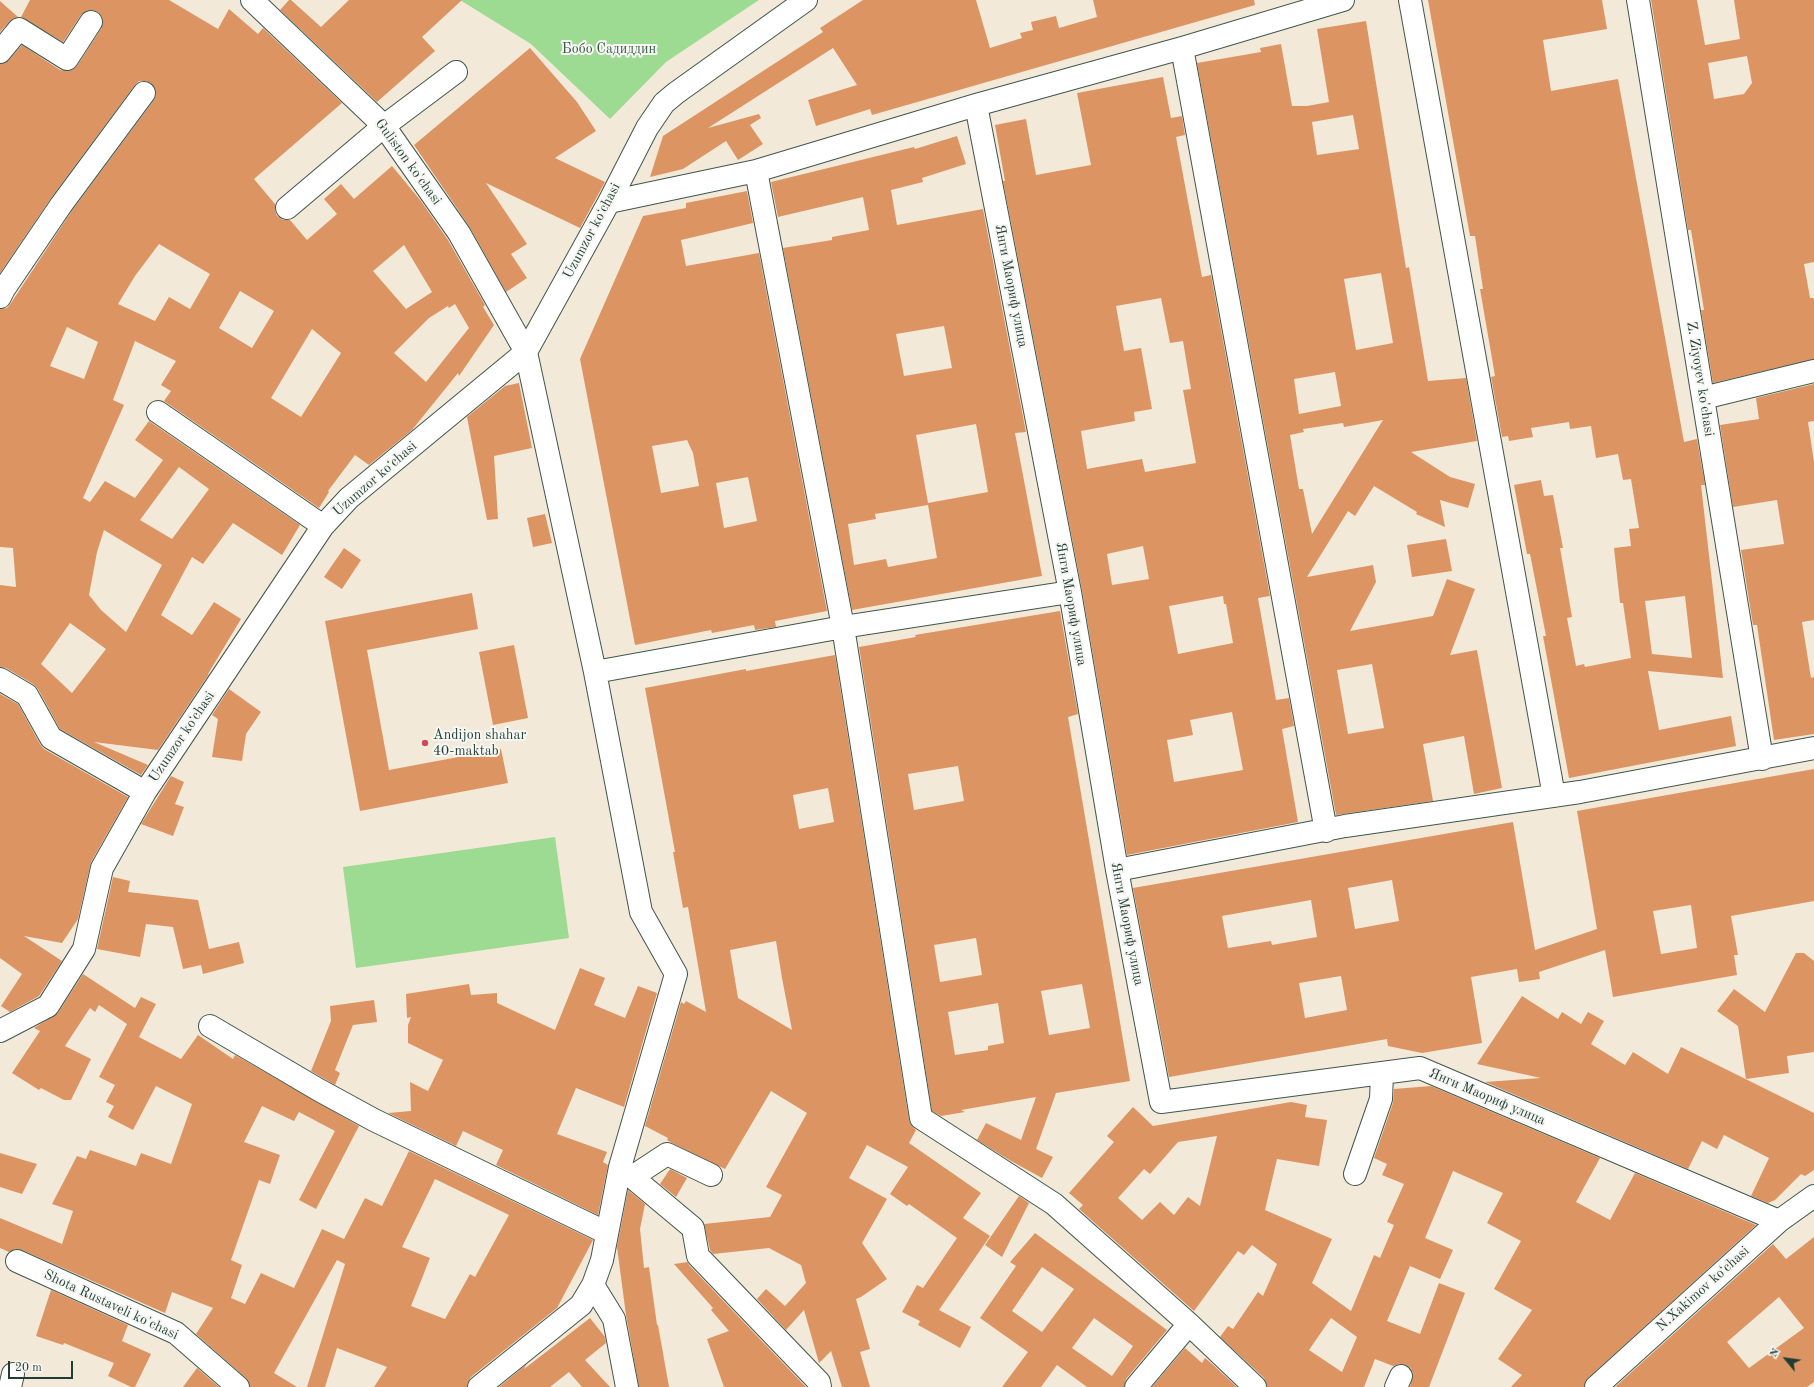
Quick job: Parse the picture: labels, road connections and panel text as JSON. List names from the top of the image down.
{
  "streets": {
    "street": [
      "Guliston ko'chasi",
      "Uzumzor koʻchasi",
      "Янги Маориф улица",
      "Z. Ziyoyev ko'chasi",
      "N.Xakimov koʻchasi",
      "Shota Rustaveli ko'chasi"
    ]
  },
  "crossings": [
    ["Guliston ko'chasi", "Uzumzor koʻchasi"],
    ["Янги Маориф улица", "N.Xakimov koʻchasi"]
  ],
  "parks": ["Бобо Садиддин"],
  "places": ["Andijon shahar 40-maktab"],
  "scale_bar": "20 m",
  "north": "top left"
}
